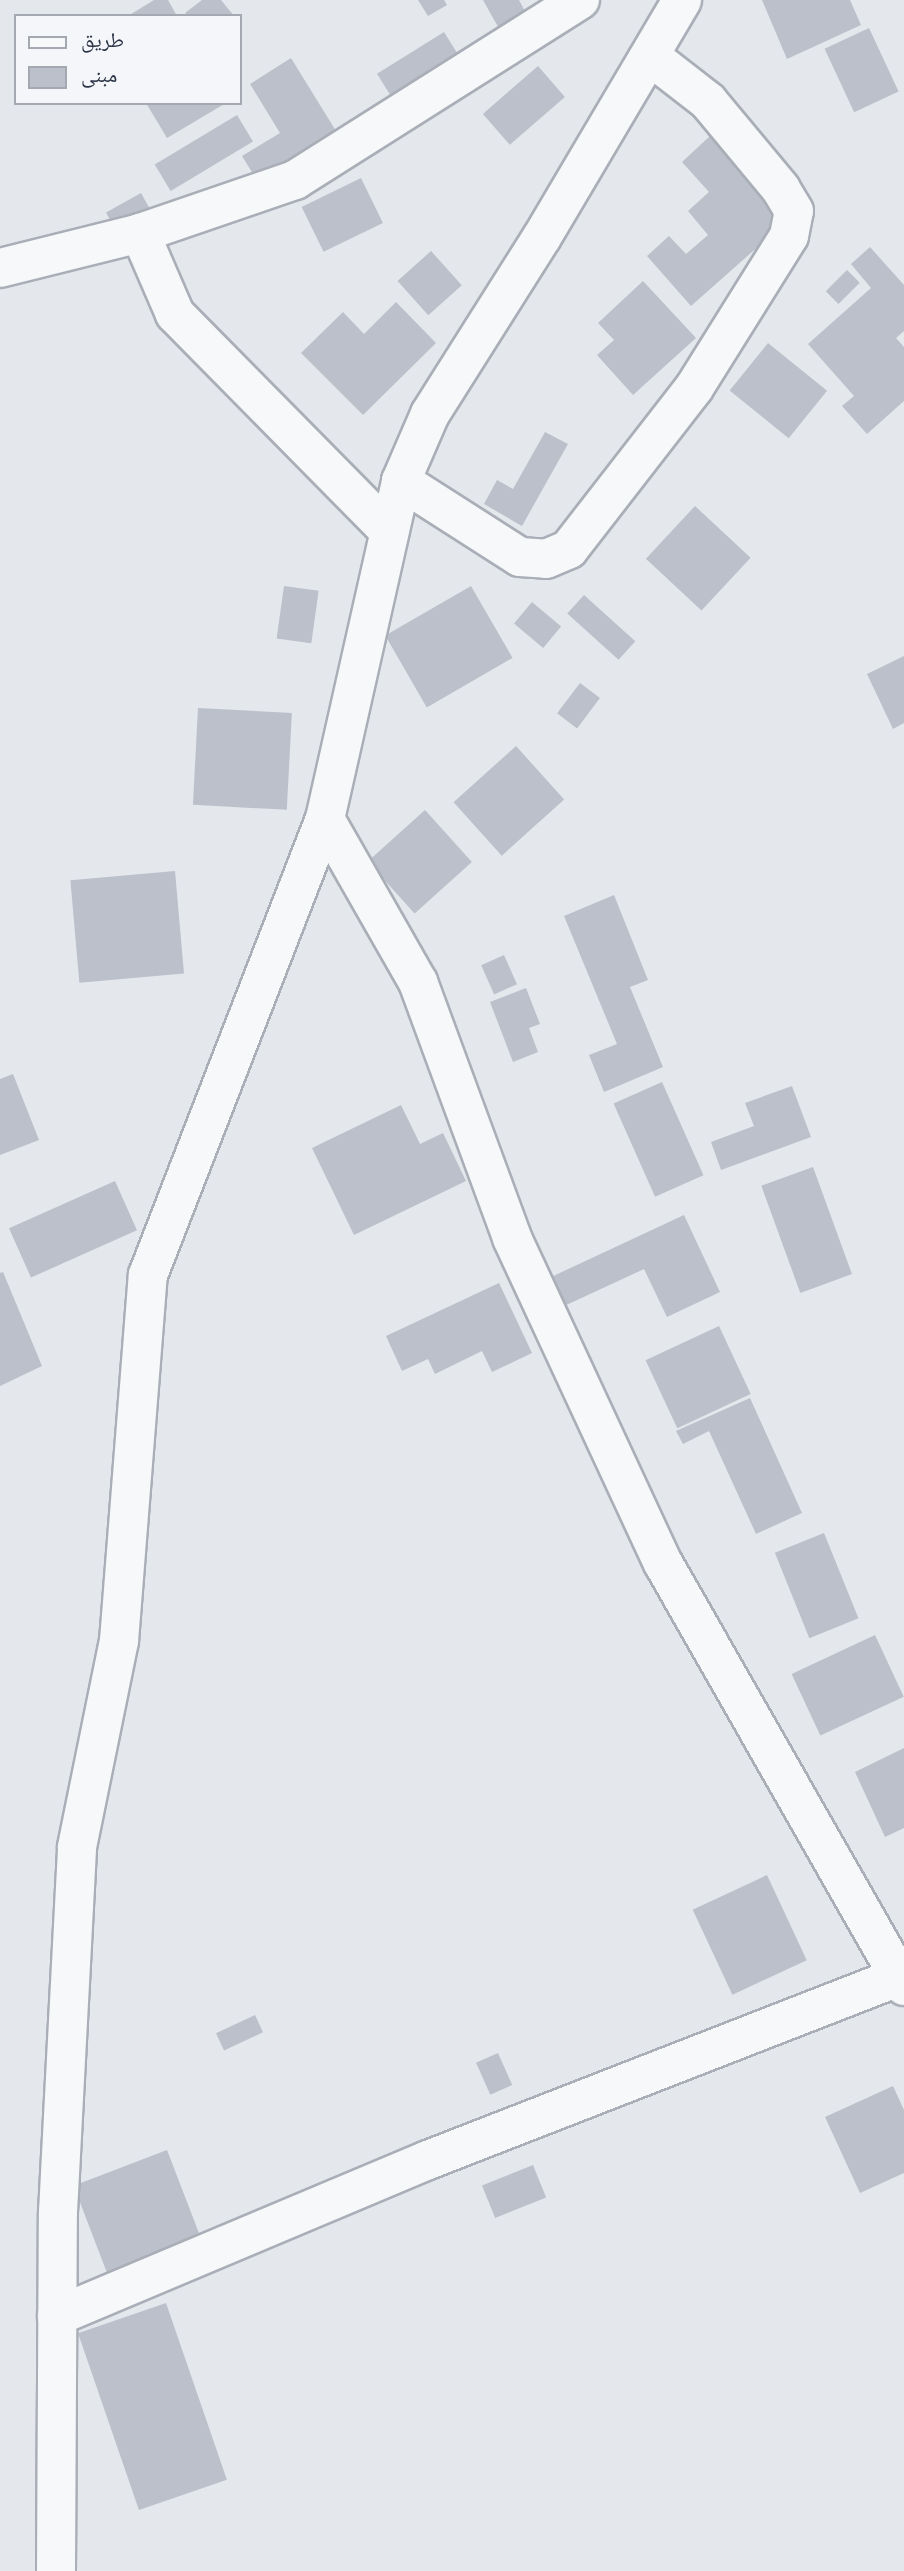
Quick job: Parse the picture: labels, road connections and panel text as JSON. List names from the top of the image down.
{
  "legend": ["طريق", "مبنى"]
}
